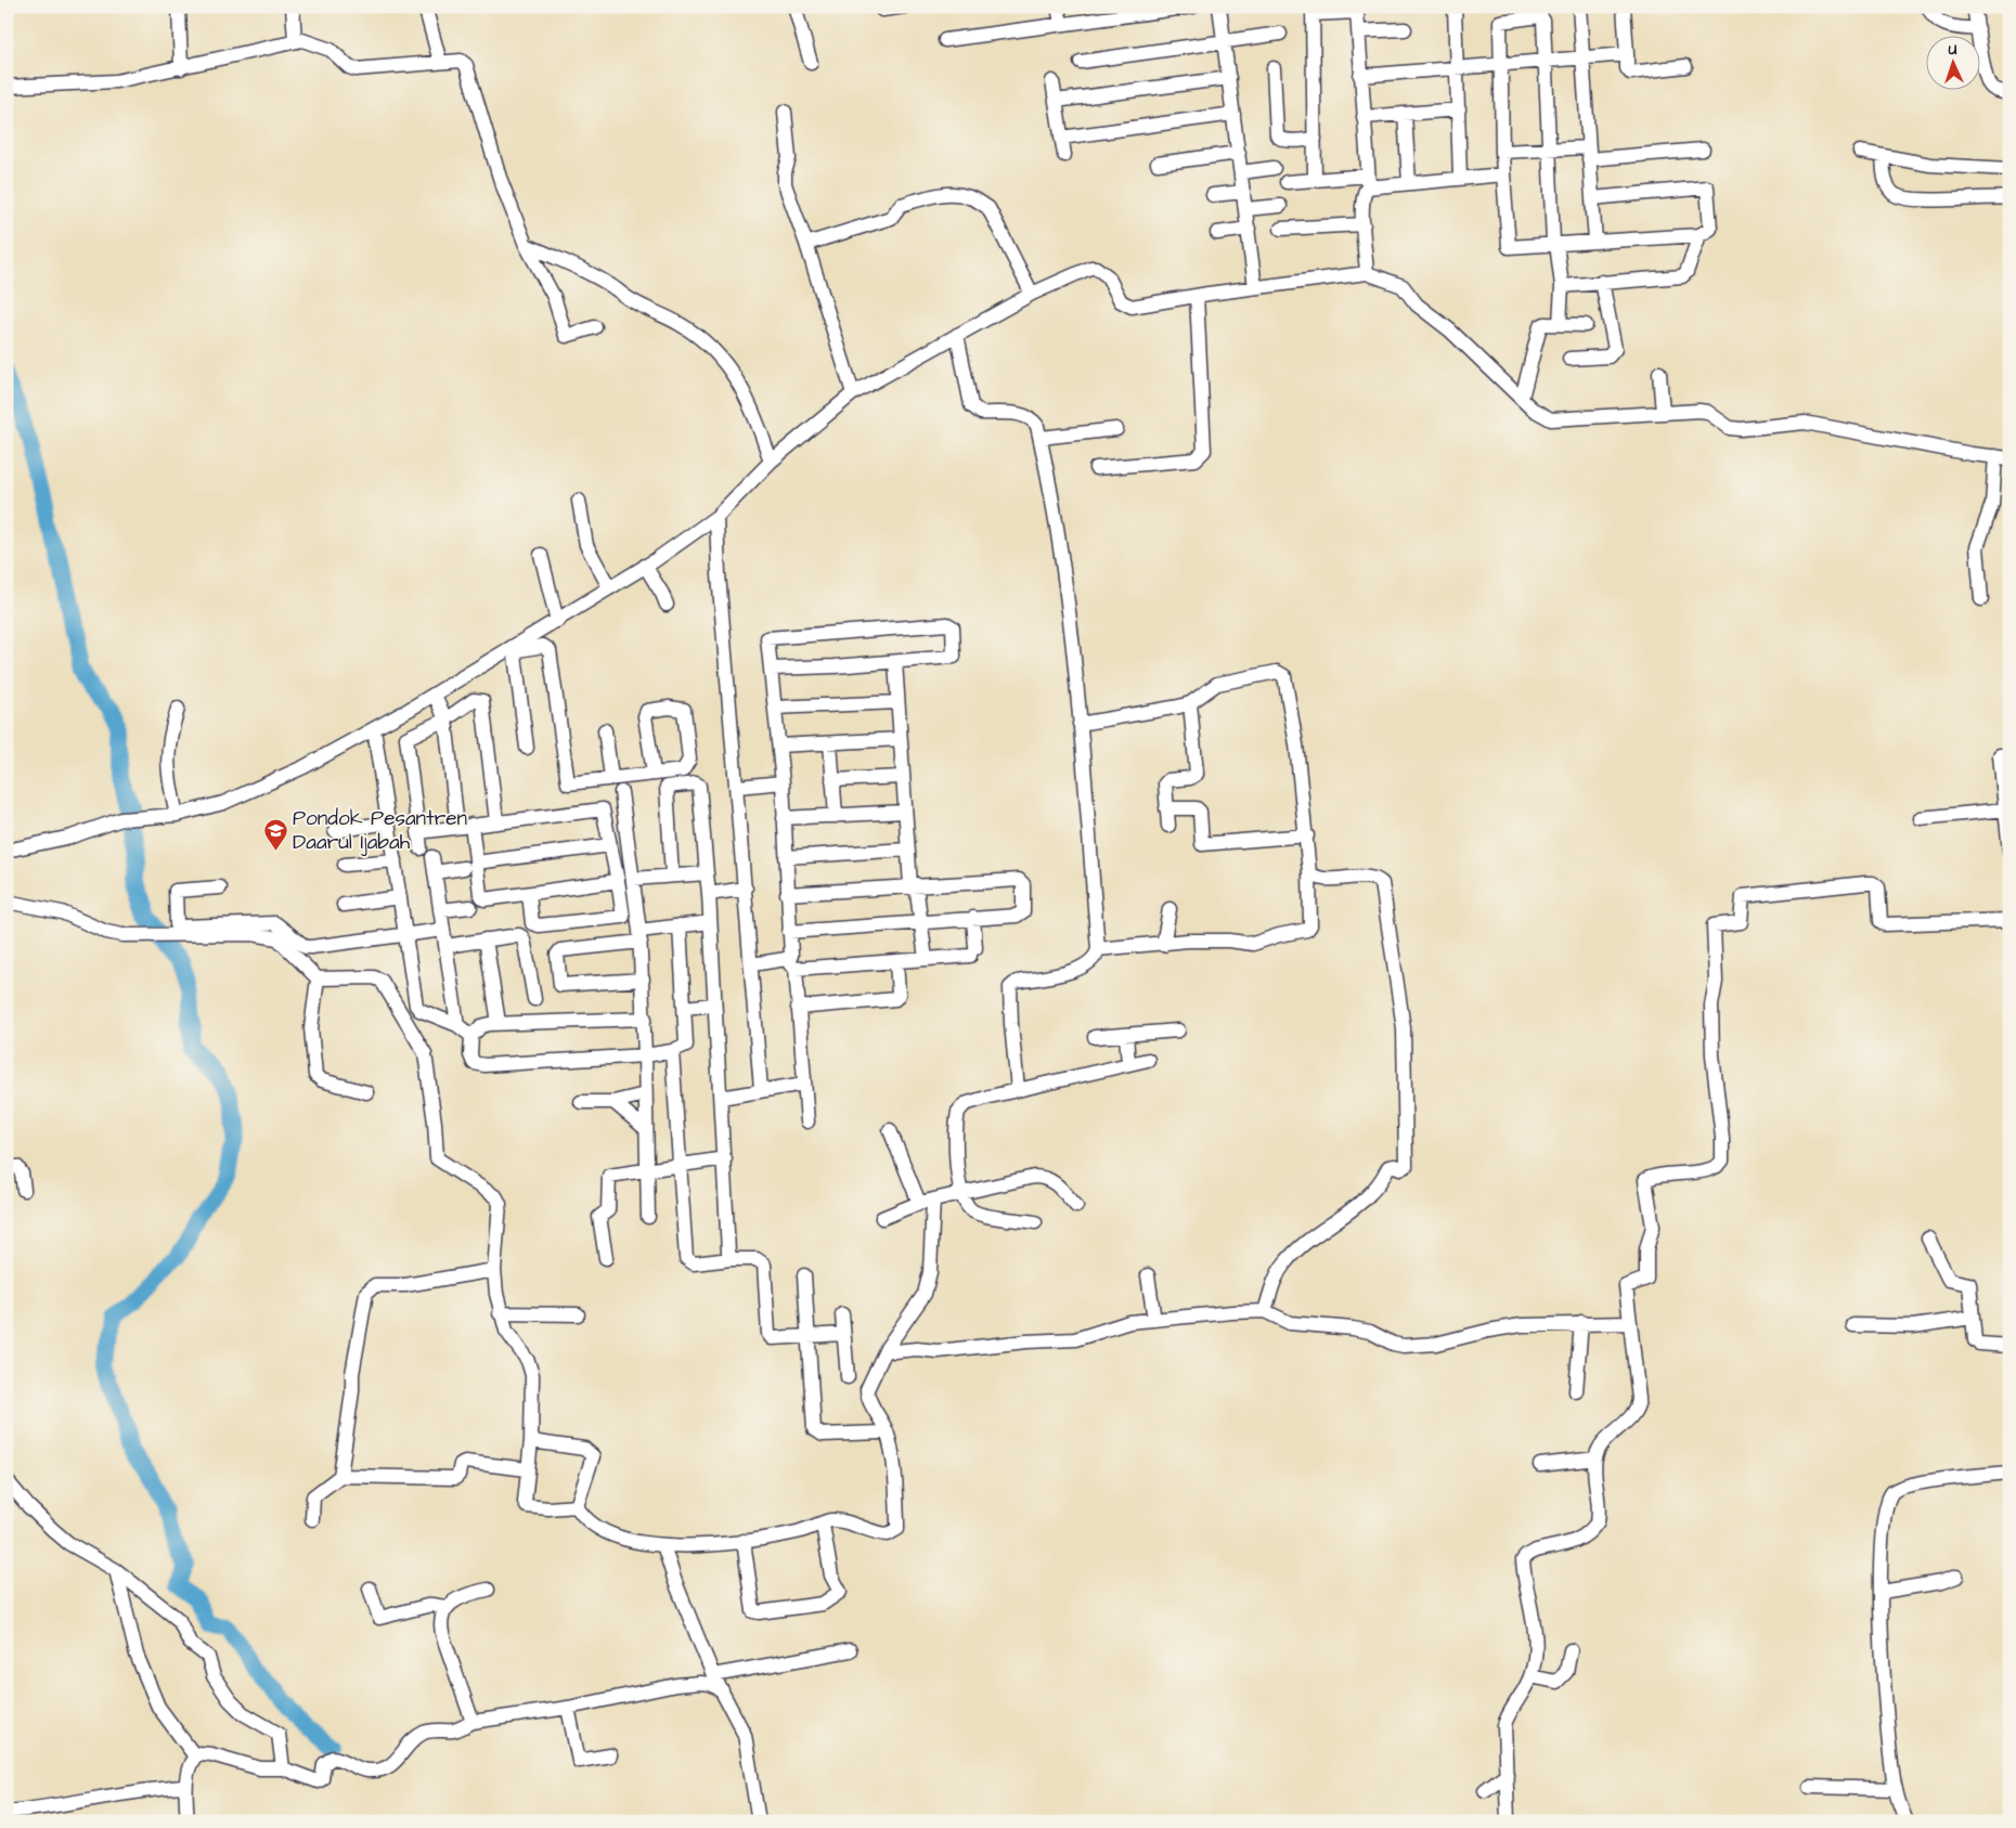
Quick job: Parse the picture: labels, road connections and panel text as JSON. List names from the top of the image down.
{
  "places": {
    "school or university": ["Pondok Pesantren Daarul Ijabah"]
  },
  "north": "top"
}
